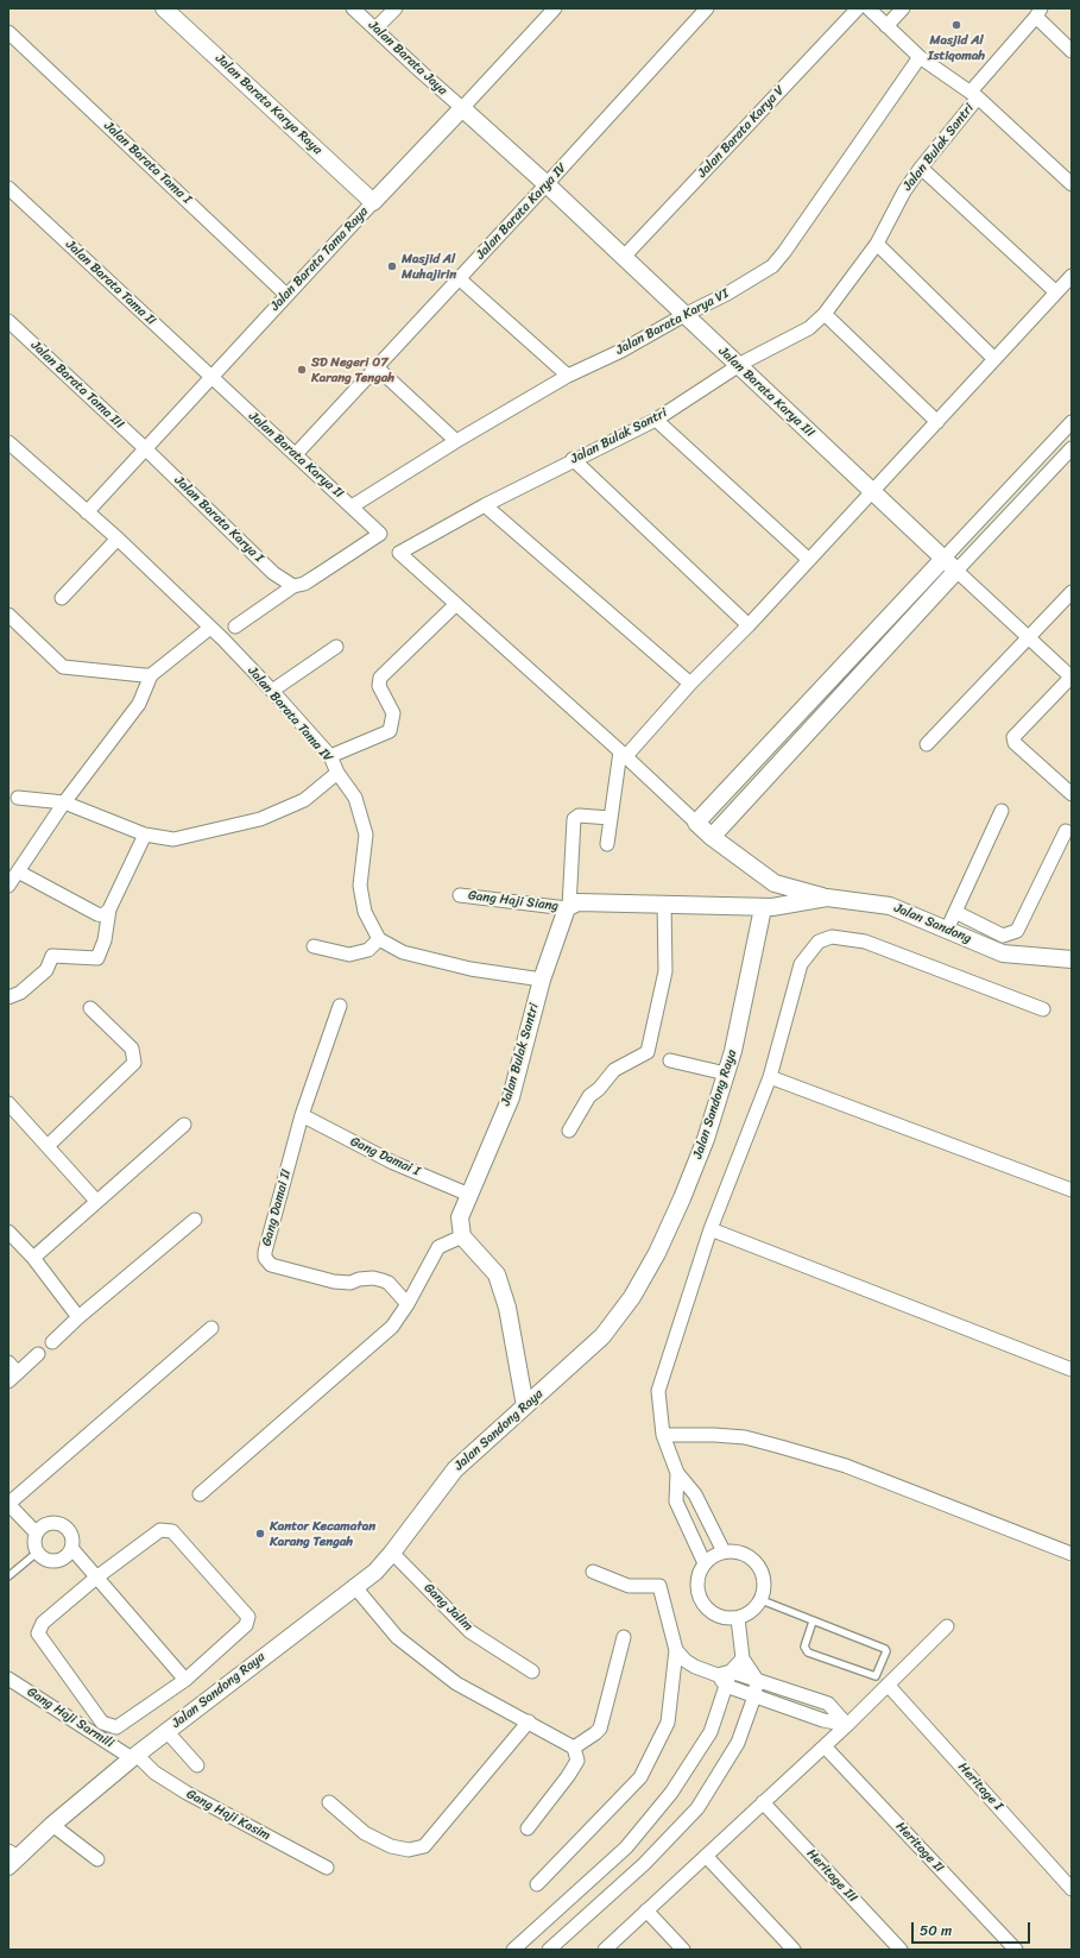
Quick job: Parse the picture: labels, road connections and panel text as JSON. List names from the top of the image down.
{
  "streets": {
    "street": [
      "Jalan Barata Jaya",
      "Jalan Barata Karya Raya",
      "Jalan Barata Karya V",
      "Jalan Bulak Santri",
      "Jalan Barata Tama I",
      "Jalan Barata Karya IV",
      "Jalan Barata Tama Raya",
      "Jalan Barata Tama II",
      "Jalan Barata Karya VI",
      "Jalan Barata Tama III",
      "Jalan Barata Karya III",
      "Jalan Barata Karya II",
      "Jalan Barata Karya I",
      "Jalan Barata Tama IV",
      "Gang Haji Siang",
      "Jalan Sandong",
      "Jalan Sandong Raya",
      "Gang Damai I",
      "Gang Damai II",
      "Gang Jalim",
      "Gang Haji Sarmili",
      "Heritage I",
      "Gang Haji Kasim",
      "Heritage II",
      "Heritage III"
    ]
  },
  "crossings": [
    ["Jalan Barata Jaya", "Jalan Barata Tama Raya"],
    ["Jalan Barata Jaya", "Jalan Barata Karya III"],
    ["Jalan Barata Karya Raya", "Jalan Barata Tama Raya"],
    ["Jalan Barata Karya V", "Jalan Barata Karya III"],
    ["Jalan Bulak Santri", "Jalan Barata Karya III"],
    ["Jalan Bulak Santri", "Gang Haji Siang"],
    ["Jalan Bulak Santri", "Gang Damai I"],
    ["Jalan Barata Tama I", "Jalan Barata Tama Raya"],
    ["Jalan Barata Karya IV", "Jalan Barata Karya III"],
    ["Jalan Barata Karya IV", "Jalan Barata Karya II"],
    ["Jalan Barata Tama Raya", "Jalan Barata Tama II"],
    ["Jalan Barata Tama Raya", "Jalan Barata Tama III"],
    ["Jalan Barata Tama Raya", "Jalan Barata Karya III"],
    ["Jalan Barata Tama Raya", "Jalan Barata Karya II"],
    ["Jalan Barata Tama Raya", "Jalan Barata Karya I"],
    ["Jalan Barata Tama Raya", "Jalan Barata Tama IV"],
    ["Jalan Barata Tama II", "Jalan Barata Karya II"],
    ["Jalan Barata Karya VI", "Jalan Barata Karya III"],
    ["Jalan Barata Karya VI", "Jalan Barata Karya II"],
    ["Jalan Barata Tama III", "Jalan Barata Karya I"],
    ["Jalan Barata Karya II", "Jalan Barata Karya I"],
    ["Jalan Sandong", "Jalan Sandong Raya"],
    ["Jalan Sandong Raya", "Gang Jalim"],
    ["Jalan Sandong Raya", "Gang Haji Sarmili"],
    ["Jalan Sandong Raya", "Gang Haji Kasim"],
    ["Gang Damai I", "Gang Damai II"],
    ["Gang Haji Sarmili", "Gang Haji Kasim"]
  ],
  "places": [
    "Masjid Al Istiqomah",
    "Masjid Al Muhajirin",
    "SD Negeri 07 Karang Tengah",
    "Kantor Kecamatan Karang Tengah"
  ],
  "scale_bar": "50 m"
}
